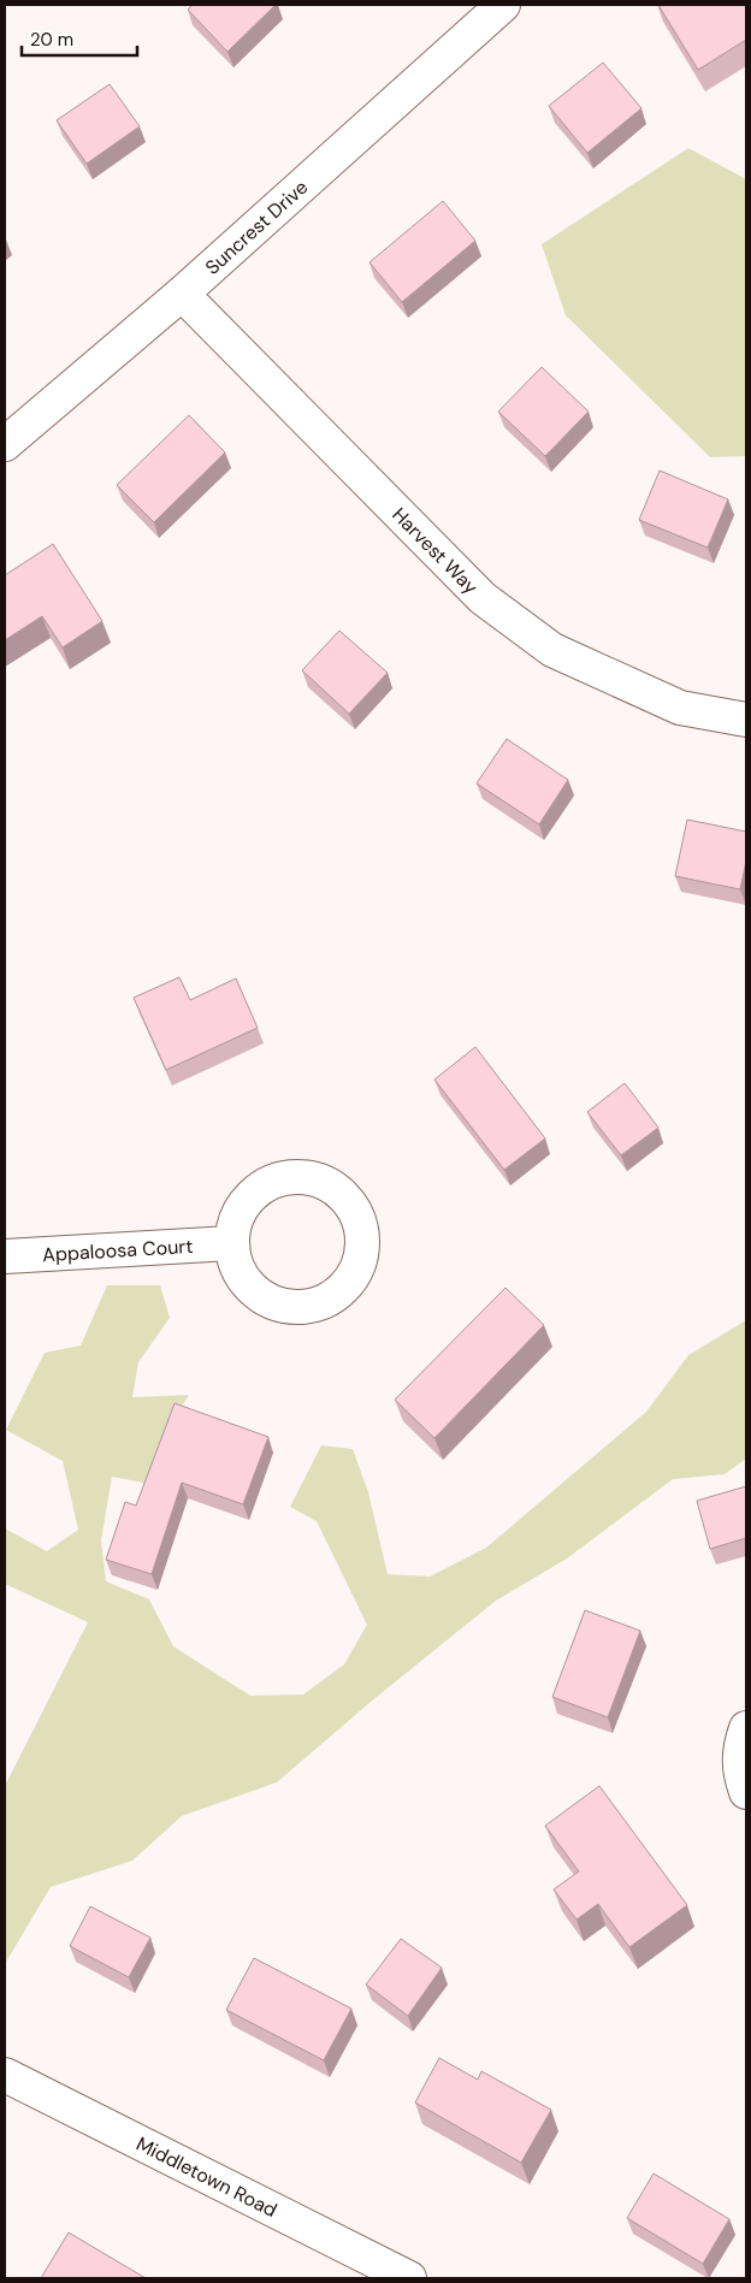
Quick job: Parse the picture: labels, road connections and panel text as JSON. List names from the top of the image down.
{
  "streets": {
    "street": [
      "Suncrest Drive",
      "Harvest Way",
      "Appaloosa Court",
      "Middletown Road"
    ]
  },
  "crossings": [
    ["Suncrest Drive", "Harvest Way"]
  ],
  "scale_bar": "20 m"
}
